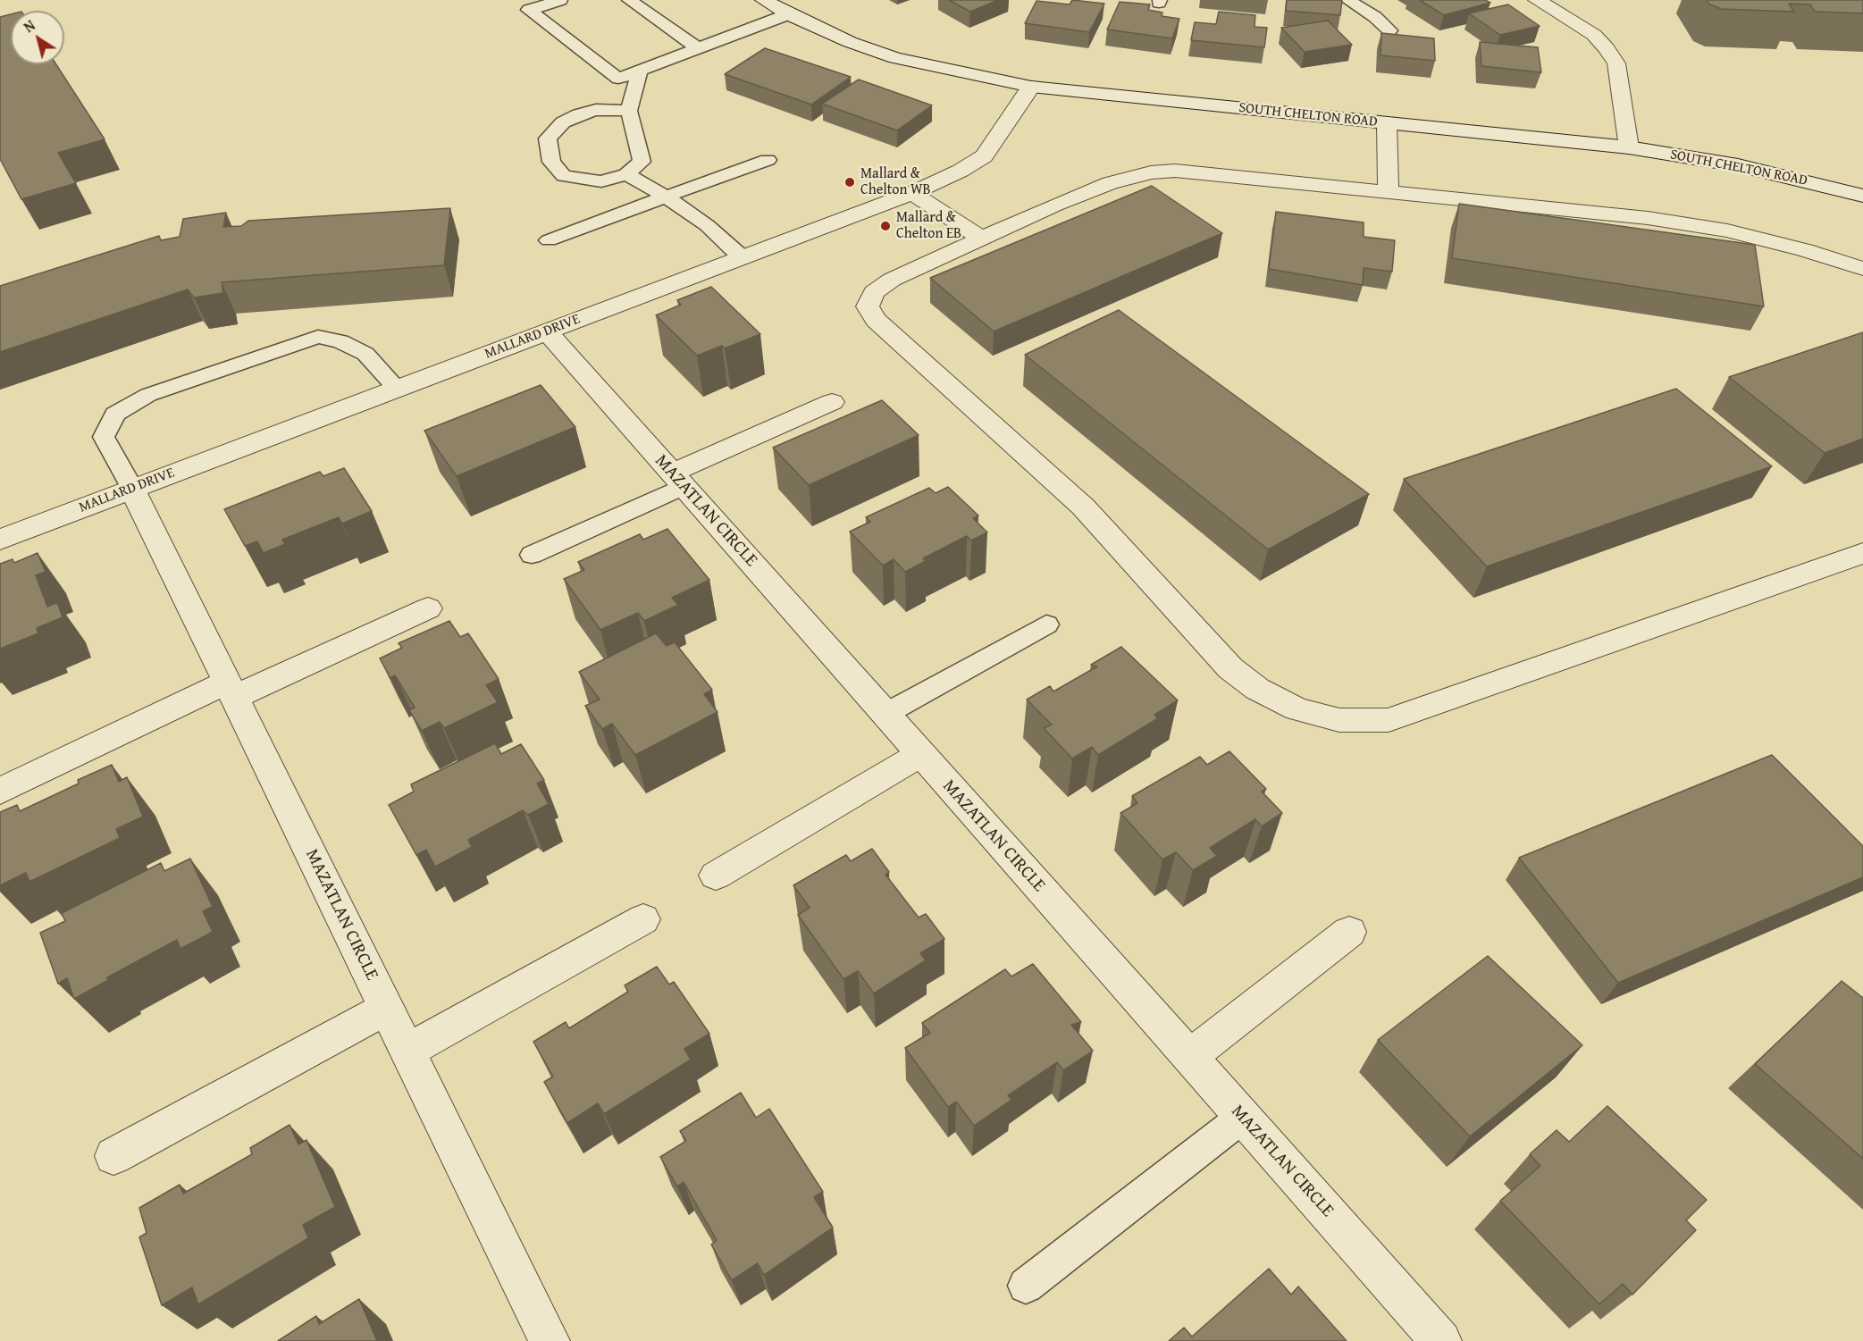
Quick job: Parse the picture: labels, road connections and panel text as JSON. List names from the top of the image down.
{
  "streets": {
    "street": ["SOUTH CHELTON ROAD", "MALLARD DRIVE", "MAZATLAN CIRCLE"]
  },
  "crossings": [
    ["SOUTH CHELTON ROAD", "MALLARD DRIVE"],
    ["MALLARD DRIVE", "MAZATLAN CIRCLE"]
  ],
  "places": ["Mallard & Chelton WB", "Mallard & Chelton EB"],
  "north": "top left"
}
